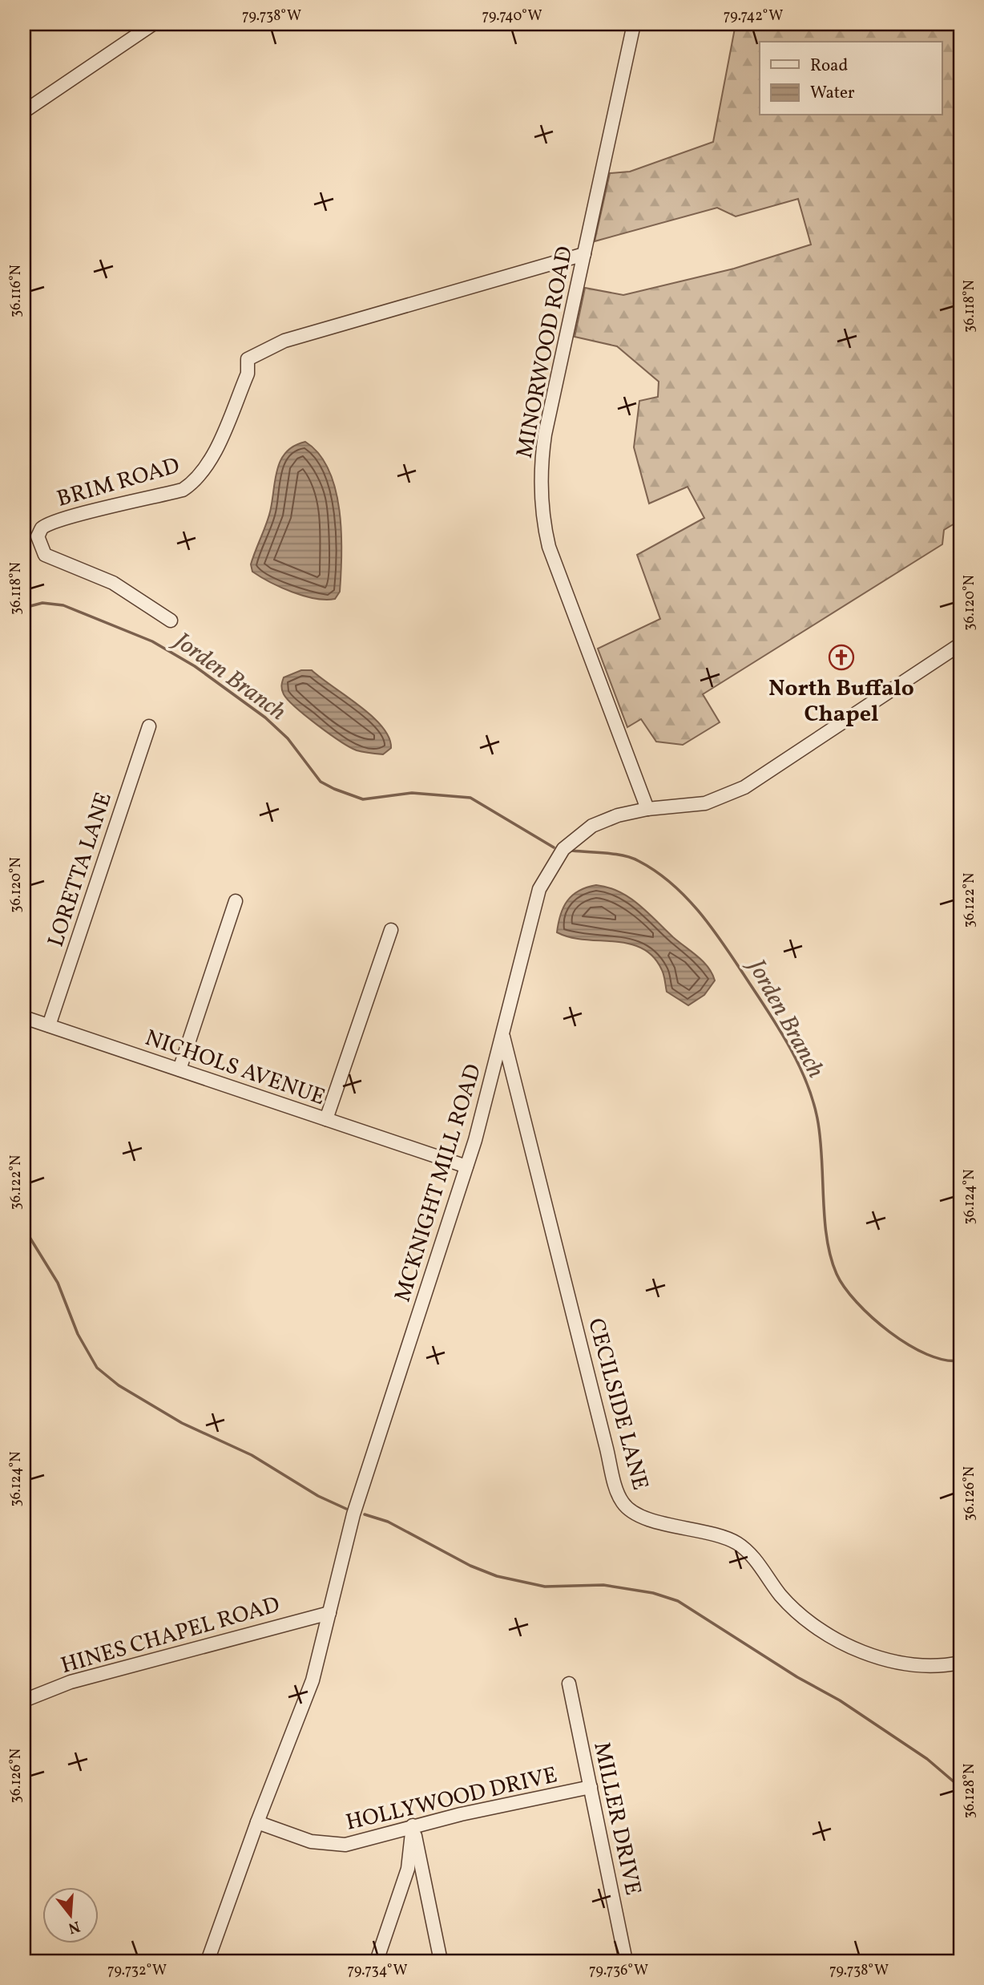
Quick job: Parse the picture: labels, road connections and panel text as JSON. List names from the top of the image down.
{
  "streets": {
    "street": [
      "MINORWOOD ROAD",
      "BRIM ROAD",
      "LORETTA LANE",
      "NICHOLS AVENUE",
      "MCKNIGHT MILL ROAD",
      "CECILSIDE LANE",
      "HINES CHAPEL ROAD",
      "HOLLYWOOD DRIVE",
      "MILLER DRIVE"
    ]
  },
  "crossings": [
    ["MINORWOOD ROAD", "BRIM ROAD"],
    ["MINORWOOD ROAD", "MCKNIGHT MILL ROAD"],
    ["LORETTA LANE", "NICHOLS AVENUE"],
    ["NICHOLS AVENUE", "MCKNIGHT MILL ROAD"],
    ["MCKNIGHT MILL ROAD", "CECILSIDE LANE"],
    ["MCKNIGHT MILL ROAD", "HINES CHAPEL ROAD"],
    ["MCKNIGHT MILL ROAD", "HOLLYWOOD DRIVE"],
    ["HOLLYWOOD DRIVE", "MILLER DRIVE"]
  ],
  "water": ["Jorden Branch"],
  "places": {
    "church": ["North Buffalo Chapel"]
  },
  "legend": ["Road", "Water"],
  "north": "bottom",
  "coordinates": [
    "79.738°W",
    "79.740°W",
    "79.742°W",
    "36.116°N",
    "36.118°N",
    "36.120°N",
    "36.122°N",
    "36.124°N",
    "36.126°N",
    "36.128°N",
    "79.732°W",
    "79.734°W",
    "79.736°W"
  ]
}
